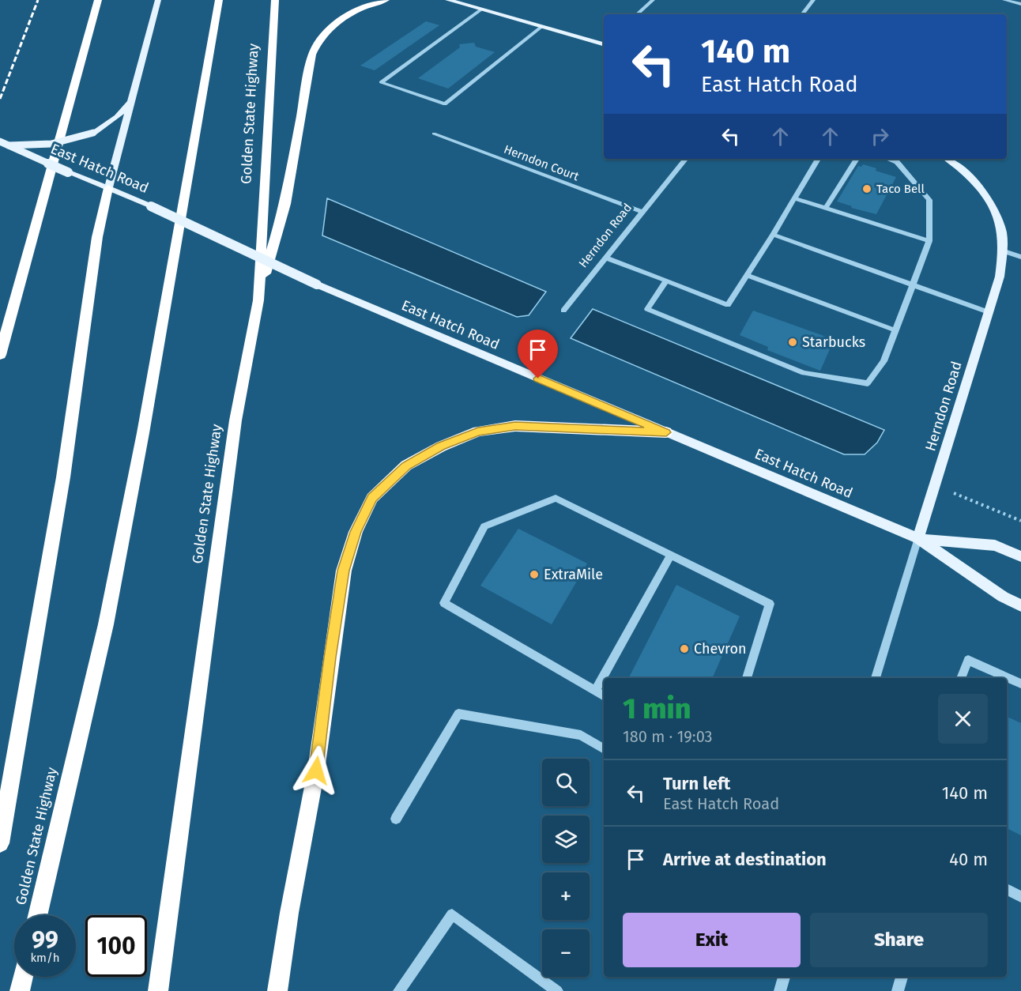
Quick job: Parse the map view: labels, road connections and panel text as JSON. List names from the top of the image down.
{
  "streets": {
    "highway": ["Golden State Highway"],
    "main road": ["East Hatch Road", "Herndon Road"],
    "street": ["Herndon Court"]
  },
  "crossings": [
    ["Herndon Court", "Herndon Road"],
    ["East Hatch Road", "Herndon Road"]
  ],
  "places": [
    "Taco Bell",
    "Starbucks",
    "ExtraMile",
    "Chevron"
  ],
  "page": {
    "turn": ["140 m", "East Hatch Road"],
    "heading": ["1 min", "180 m · 19:03"],
    "map_buttons": ["+", "−"],
    "list": [
      {
        "name": "Turn left",
        "note": "East Hatch Road",
        "value": "140 m"
      },
      {
        "name": "Arrive at destination",
        "value": "40 m"
      }
    ],
    "buttons": ["Exit", "Share"],
    "speed": "99 km/h",
    "limit": "100"
  }
}
